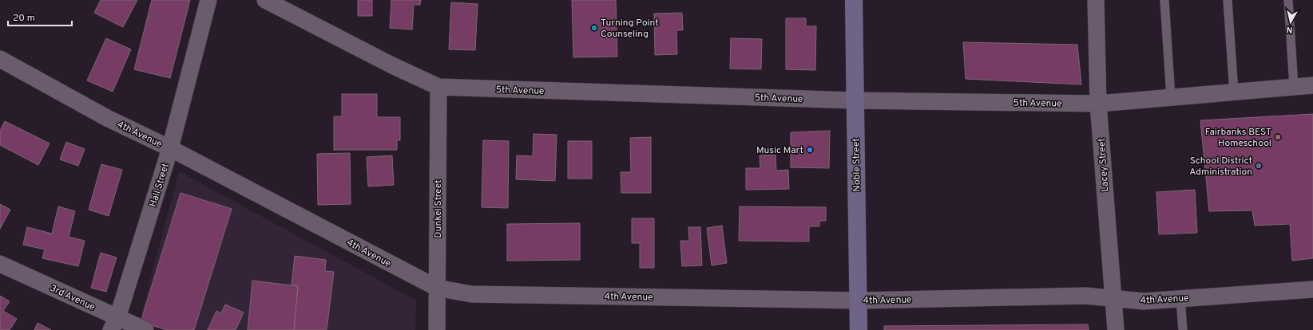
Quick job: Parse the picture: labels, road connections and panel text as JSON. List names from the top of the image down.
{
  "streets": {
    "street": [
      "5th Avenue",
      "4th Avenue",
      "Noble Street",
      "Lacey Street",
      "Hall Street",
      "Dunkel Street",
      "3rd Avenue"
    ]
  },
  "crossings": [
    ["5th Avenue", "Noble Street"],
    ["5th Avenue", "Lacey Street"],
    ["5th Avenue", "Dunkel Street"],
    ["4th Avenue", "Noble Street"],
    ["4th Avenue", "Lacey Street"],
    ["4th Avenue", "Hall Street"],
    ["4th Avenue", "Dunkel Street"],
    ["Hall Street", "3rd Avenue"]
  ],
  "places": [
    "Turning Point Counseling",
    "Fairbanks BEST Homeschool",
    "Music Mart",
    "School District Administration"
  ],
  "scale_bar": "20 m",
  "north": "bottom"
}
